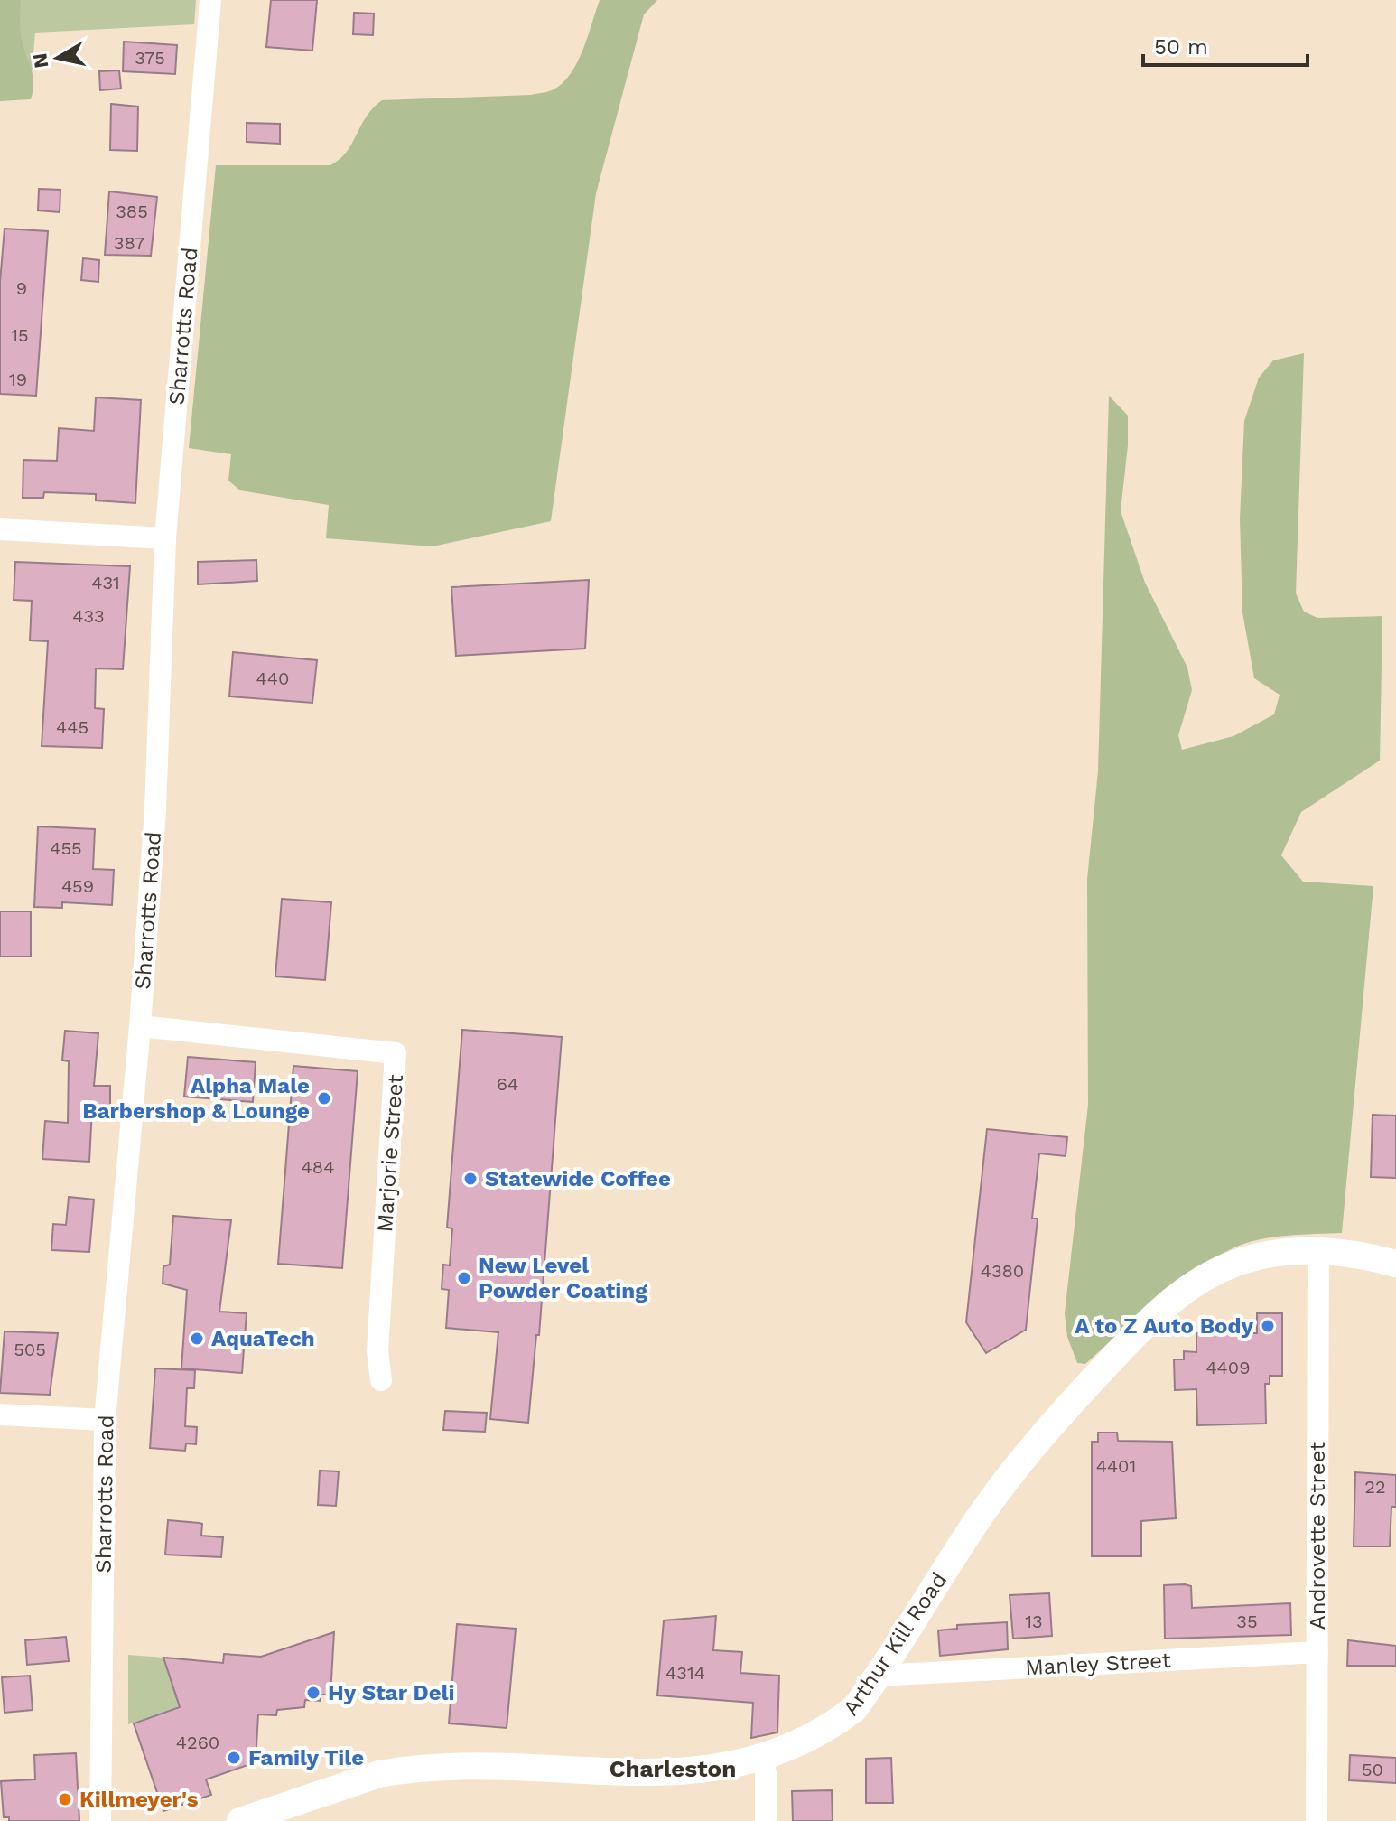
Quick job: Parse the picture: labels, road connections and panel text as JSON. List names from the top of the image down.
{
  "streets": {
    "street": [
      "Sharrotts Road",
      "Marjorie Street",
      "Androvette Street",
      "Arthur Kill Road",
      "Manley Street"
    ]
  },
  "crossings": [
    ["Sharrotts Road", "Marjorie Street"],
    ["Androvette Street", "Arthur Kill Road"],
    ["Androvette Street", "Manley Street"],
    ["Arthur Kill Road", "Manley Street"]
  ],
  "districts": ["Charleston"],
  "places": [
    "Alpha Male Barbershop & Lounge",
    "Statewide Coffee",
    "New Level Powder Coating",
    "A to Z Auto Body",
    "AquaTech",
    "Hy Star Deli",
    "Family Tile",
    "Killmeyer's"
  ],
  "house_numbers": [
    "375",
    "385",
    "387",
    "9",
    "15",
    "19",
    "431",
    "433",
    "440",
    "445",
    "455",
    "459",
    "64",
    "484",
    "4380",
    "505",
    "4409",
    "4401",
    "22",
    "13",
    "35",
    "4314",
    "4260",
    "50"
  ],
  "scale_bar": "50 m",
  "north": "left"
}
